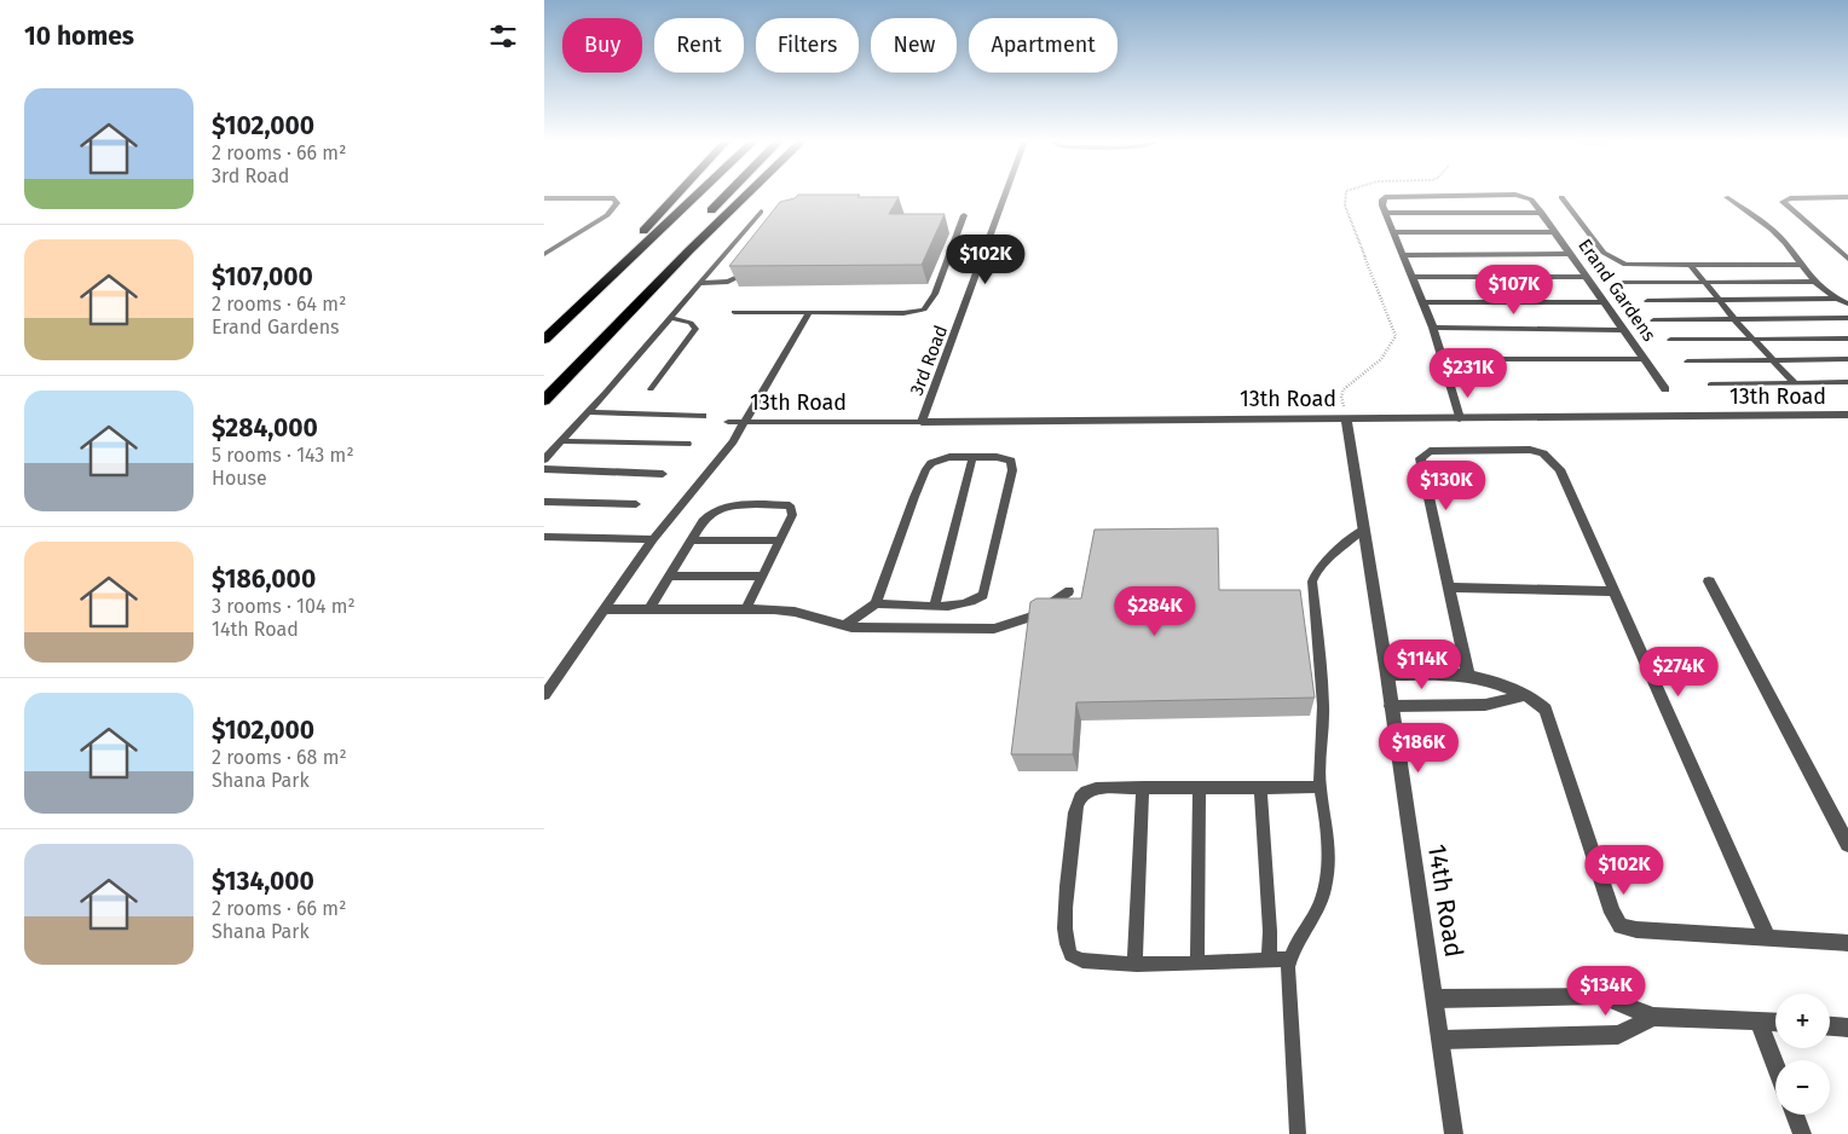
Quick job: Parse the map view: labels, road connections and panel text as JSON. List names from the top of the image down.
{
  "streets": {
    "street": [
      "Erand Gardens",
      "3rd Road",
      "13th Road",
      "14th Road"
    ]
  },
  "crossings": [
    ["3rd Road", "13th Road"],
    ["13th Road", "14th Road"]
  ],
  "page": {
    "heading": "10 homes",
    "chip": [
      "Buy",
      "Rent",
      "Filters",
      "New",
      "Apartment"
    ],
    "list": [
      {
        "name": "$102,000",
        "note": "2 rooms · 66 m² · 3rd Road"
      },
      {
        "name": "$107,000",
        "note": "2 rooms · 64 m² · Erand Gardens"
      },
      {
        "name": "$284,000",
        "note": "5 rooms · 143 m² · House"
      },
      {
        "name": "$186,000",
        "note": "3 rooms · 104 m² · 14th Road"
      },
      {
        "name": "$102,000",
        "note": "2 rooms · 68 m² · Shana Park"
      },
      {
        "name": "$134,000",
        "note": "2 rooms · 66 m² · Shana Park"
      }
    ],
    "price": [
      "$102K",
      "$107K",
      "$231K",
      "$130K",
      "$284K",
      "$114K",
      "$274K",
      "$186K",
      "$102K",
      "$134K"
    ],
    "map_buttons": ["+", "−"]
  }
}
